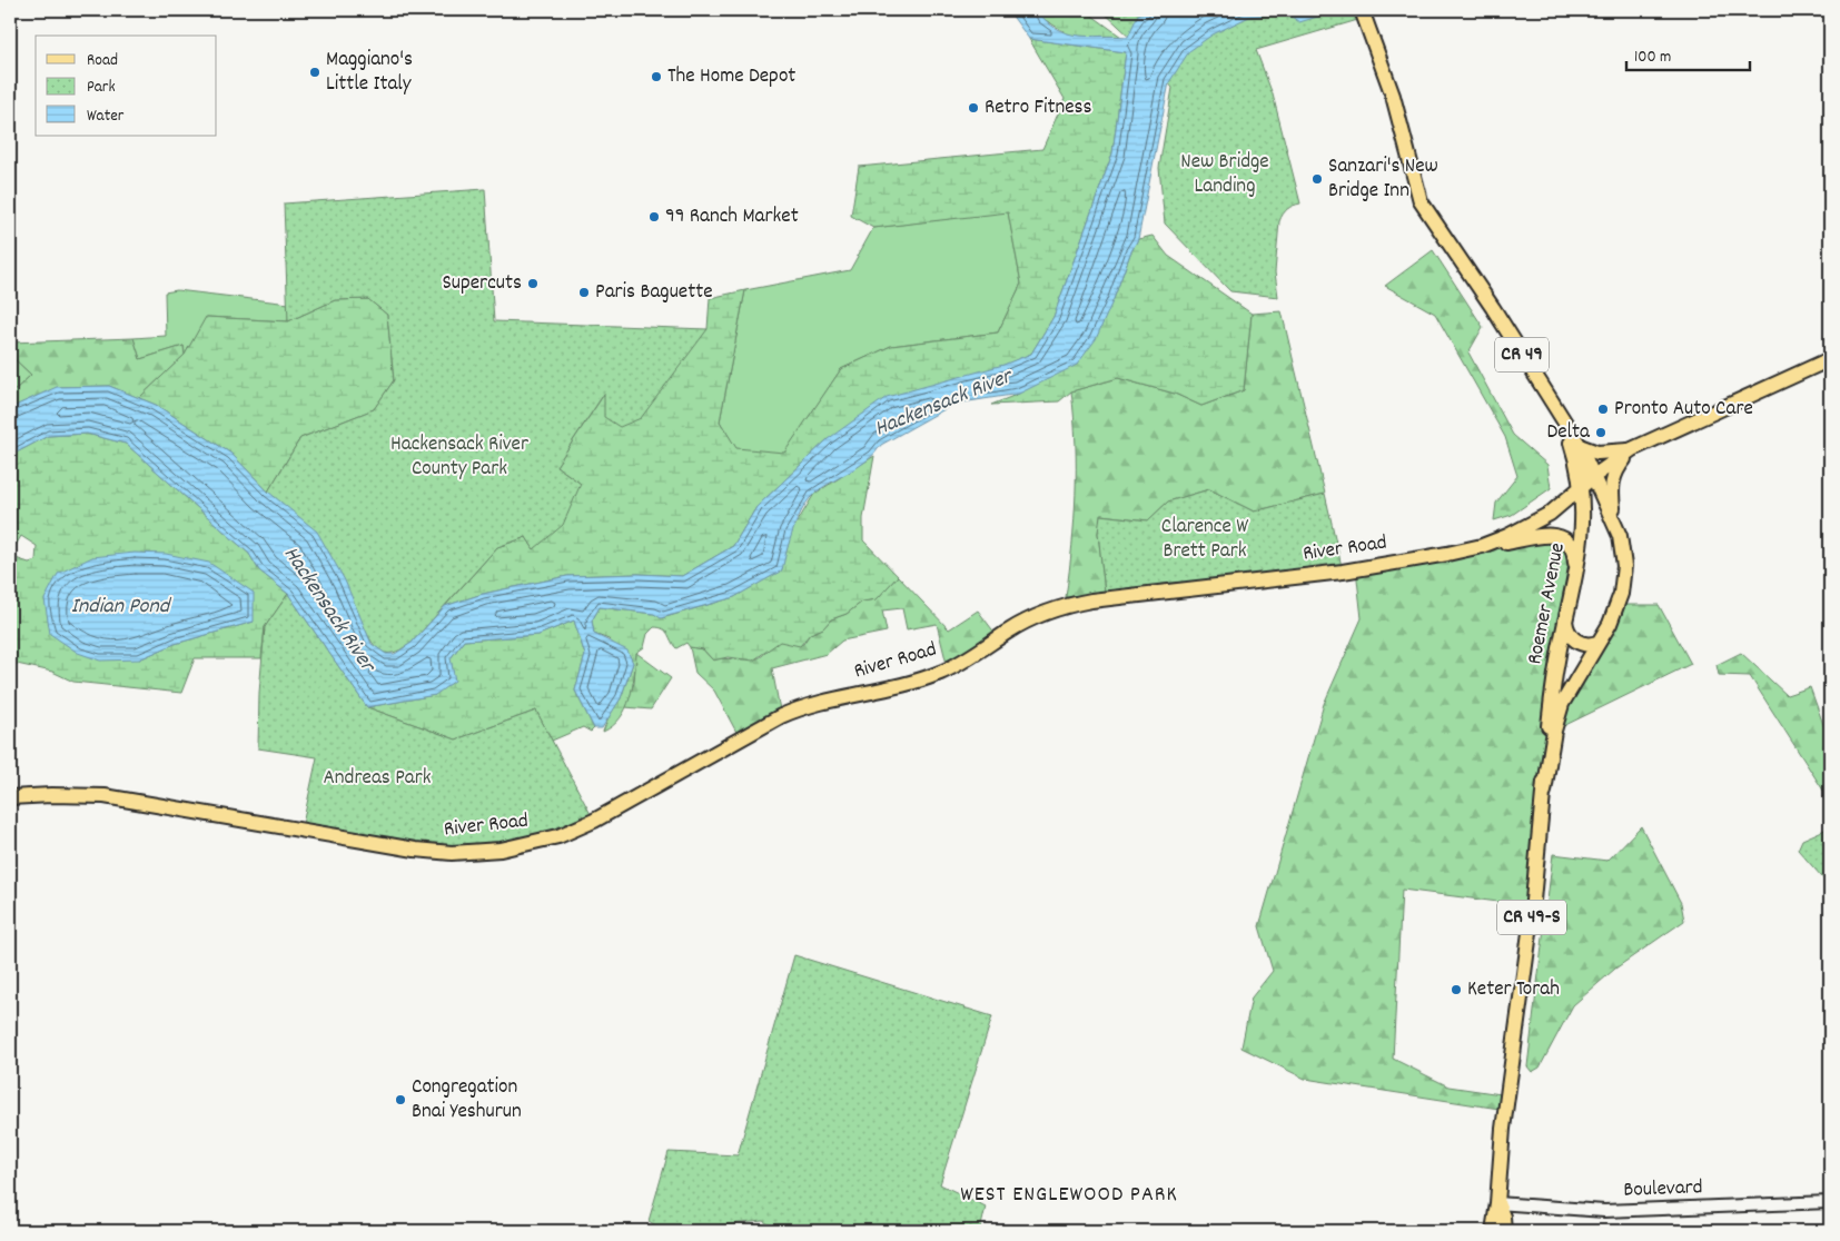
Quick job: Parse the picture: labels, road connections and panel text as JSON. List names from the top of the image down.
{
  "streets": {
    "main road": [
      "CR 49",
      "River Road",
      "Roemer Avenue",
      "CR 49-S"
    ],
    "street": ["Boulevard"]
  },
  "crossings": [
    ["CR 49", "River Road"],
    ["CR 49", "Roemer Avenue"],
    ["River Road", "Roemer Avenue"],
    ["Roemer Avenue", "Boulevard"]
  ],
  "districts": ["WEST ENGLEWOOD PARK"],
  "water": ["Hackensack River", "Indian Pond"],
  "parks": [
    "New Bridge Landing",
    "Hackensack River County Park",
    "Clarence W Brett Park",
    "Andreas Park"
  ],
  "places": [
    "Maggiano's Little Italy",
    "The Home Depot",
    "Retro Fitness",
    "Sanzari's New Bridge Inn",
    "99 Ranch Market",
    "Supercuts",
    "Paris Baguette",
    "Pronto Auto Care",
    "Delta",
    "Keter Torah",
    "Congregation Bnai Yeshurun"
  ],
  "legend": ["Road", "Park", "Water"],
  "scale_bar": "100 m"
}
